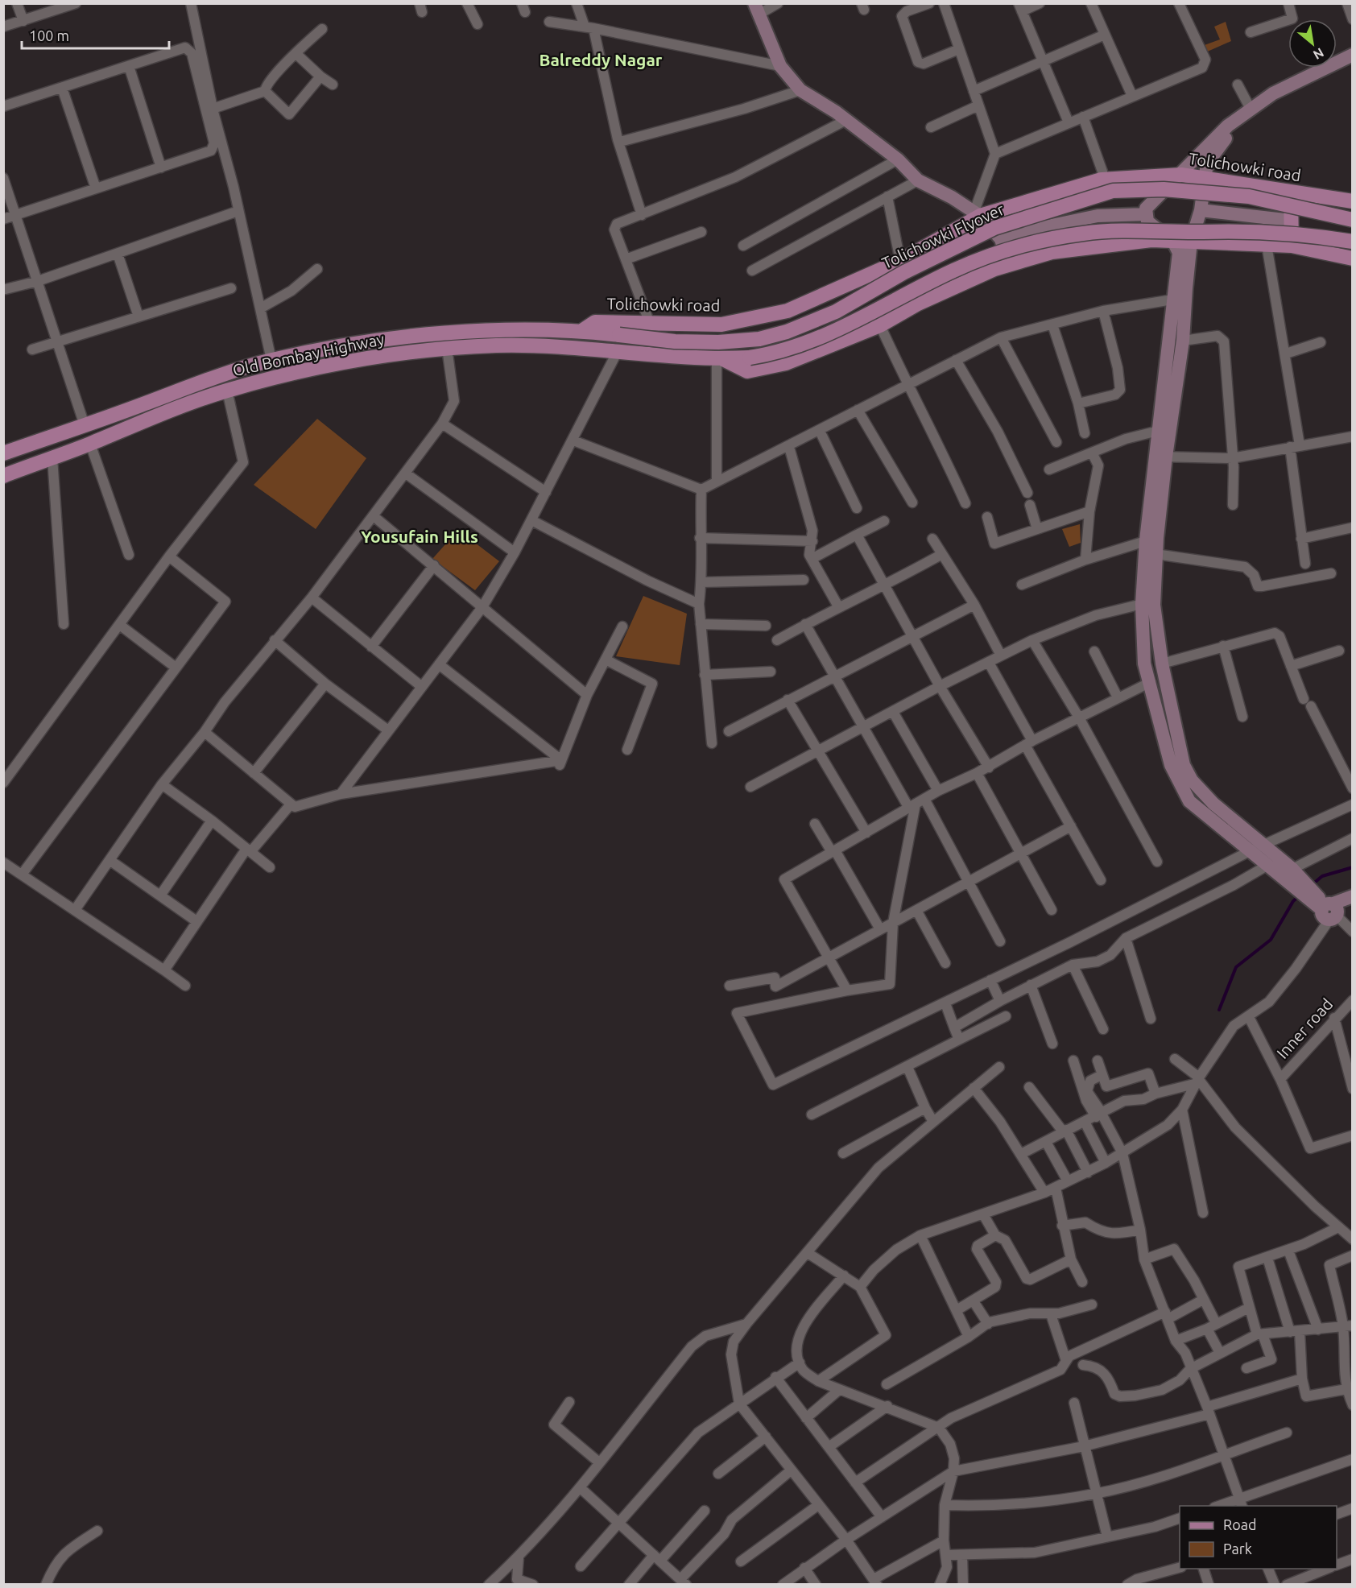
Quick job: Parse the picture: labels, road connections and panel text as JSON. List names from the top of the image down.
{
  "streets": {
    "main road": ["Tolichowki road", "Tolichowki Flyover", "Old Bombay Highway"],
    "street": ["Inner road"]
  },
  "crossings": [
    ["Tolichowki road", "Tolichowki Flyover"],
    ["Tolichowki road", "Old Bombay Highway"],
    ["Tolichowki Flyover", "Old Bombay Highway"]
  ],
  "districts": ["Balreddy Nagar", "Yousufain Hills"],
  "legend": ["Road", "Park"],
  "scale_bar": "100 m",
  "north": "bottom right"
}
